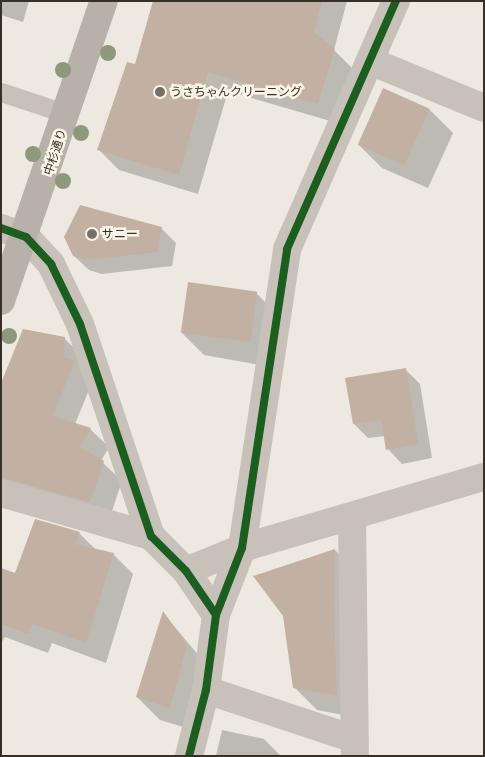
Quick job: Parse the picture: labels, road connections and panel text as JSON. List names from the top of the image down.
{
  "streets": {
    "main road": ["中杉通り"]
  },
  "places": ["うさちゃんクリーニング", "サニー"]
}
